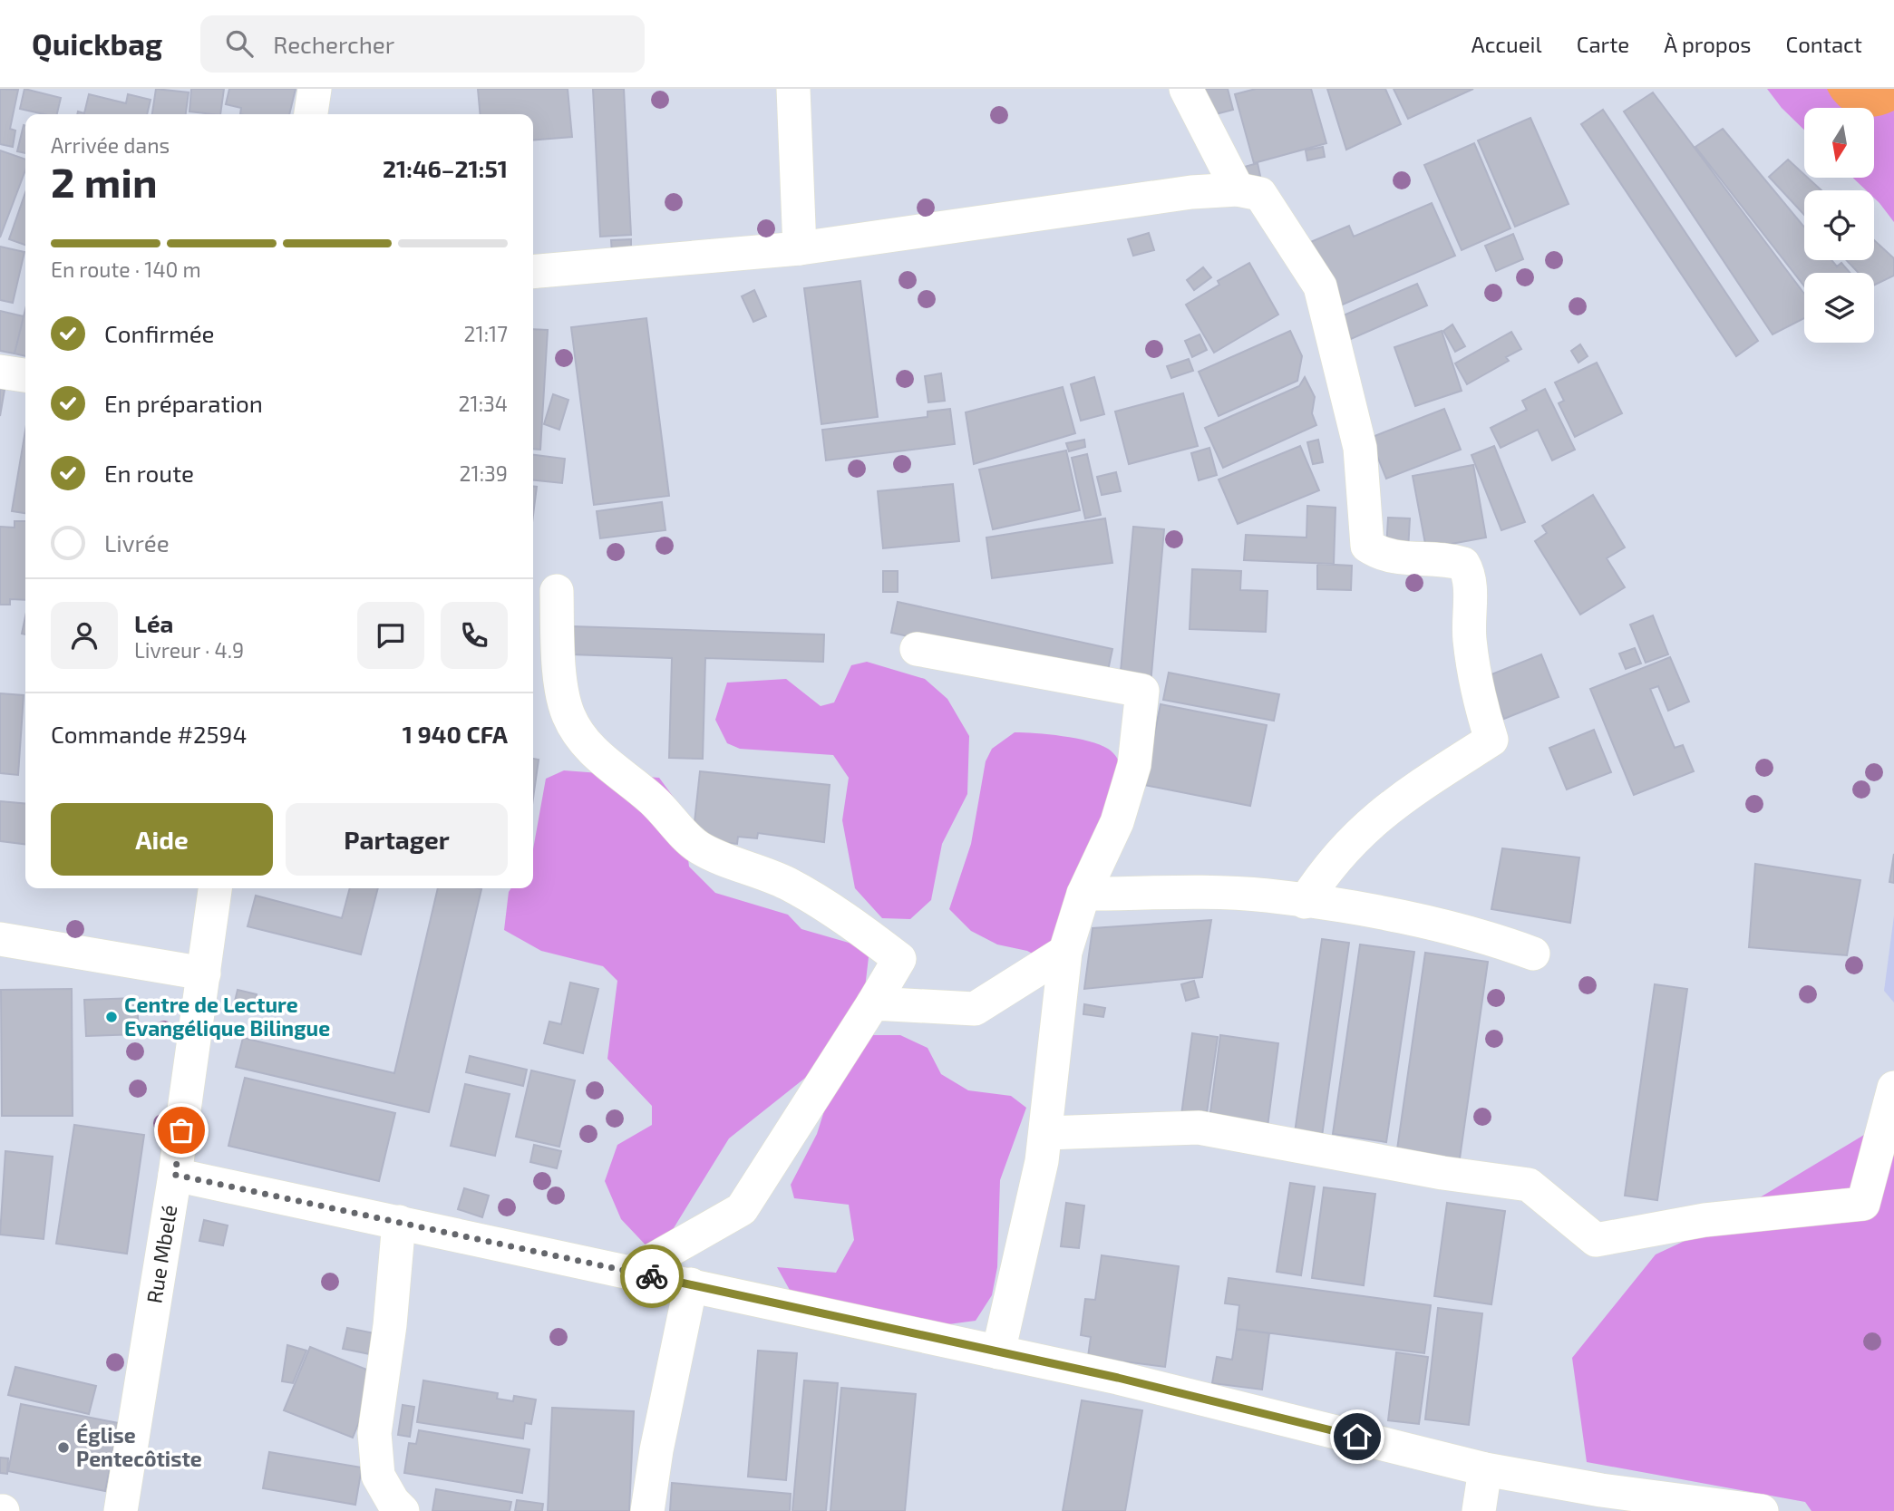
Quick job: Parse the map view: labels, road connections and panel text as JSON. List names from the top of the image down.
{
  "streets": {
    "street": ["Rue Mbelé"]
  },
  "places": ["Centre de Lecture Evangélique Bilingue", "Église Pentecôtiste"],
  "north": "bottom",
  "page": {
    "header": "Quickbag",
    "search": "Rechercher",
    "nav": [
      "Accueil",
      "Carte",
      "À propos",
      "Contact"
    ],
    "heading": ["2 min", "Arrivée dans", "21:46–21:51"],
    "panel": [
      "Léa",
      "Livreur · 4.9",
      "Commande #2594",
      "1 940 CFA"
    ],
    "bar": "En route · 140 m",
    "list": [
      ["Confirmée", "21:17"],
      ["En préparation", "21:34"],
      ["En route", "21:39"],
      "Livrée"
    ],
    "buttons": ["Aide", "Partager"]
  }
}
